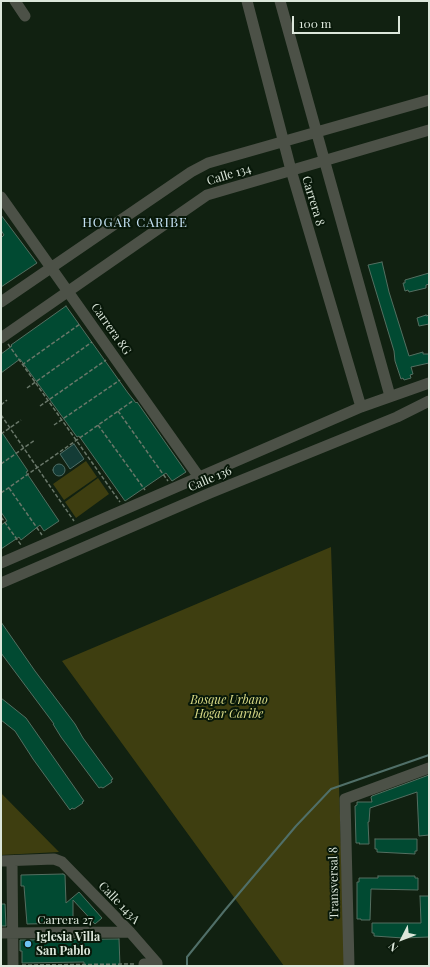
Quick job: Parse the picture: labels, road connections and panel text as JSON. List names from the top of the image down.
{
  "streets": {
    "street": [
      "Calle 134",
      "Carrera 8",
      "Carrera 8G",
      "Calle 136",
      "Transversal 8",
      "Calle 143A",
      "Carrera 27"
    ]
  },
  "crossings": [
    ["Calle 134", "Carrera 8"],
    ["Calle 134", "Carrera 8G"],
    ["Carrera 8", "Calle 136"],
    ["Carrera 8G", "Calle 136"],
    ["Calle 143A", "Carrera 27"]
  ],
  "districts": ["HOGAR CARIBE"],
  "parks": ["Bosque Urbano Hogar Caribe"],
  "places": ["Iglesia Villa San Pablo"],
  "scale_bar": "100 m",
  "north": "bottom left"
}
